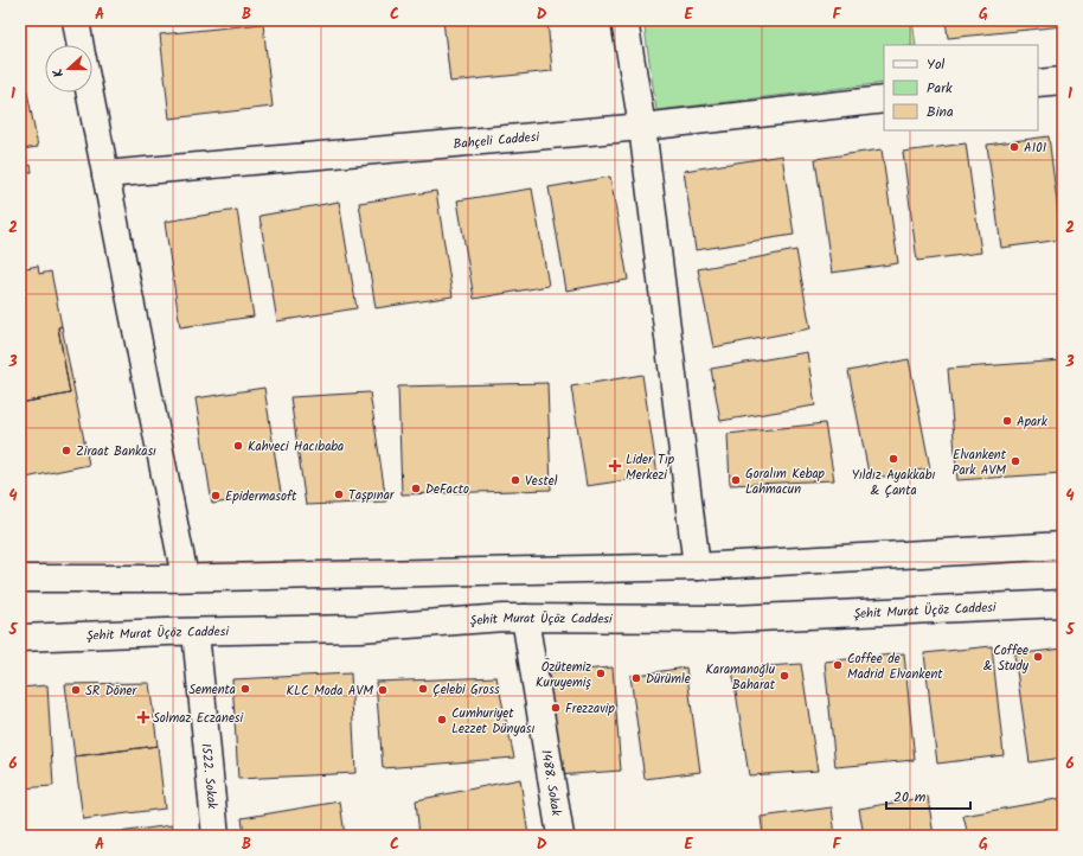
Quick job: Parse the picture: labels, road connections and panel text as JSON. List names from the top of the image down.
{
  "streets": {
    "street": [
      "Bahçeli Caddesi",
      "Şehit Murat Üçöz Caddesi",
      "1522. Sokak",
      "1488. Sokak"
    ]
  },
  "crossings": [
    ["Şehit Murat Üçöz Caddesi", "1522. Sokak"],
    ["Şehit Murat Üçöz Caddesi", "1488. Sokak"]
  ],
  "places": {
    "other": [
      "A101",
      "Apark",
      "Kahveci Hacıbaba",
      "Ziraat Bankası",
      "Yıldız Ayakkabı & Çanta",
      "Elvankent Park AVM",
      "Vestel",
      "Goralım Kebap Lahmacun",
      "DeFacto",
      "Taşpınar",
      "Epidermasoft",
      "Coffee & Study",
      "Coffee de Madrid Elvankent",
      "Özütemiz Kuruyemiş",
      "Karamanoğlu Baharat",
      "Dürümle",
      "Sementa",
      "Çelebi Gross",
      "SR Döner",
      "KLC Moda AVM",
      "Frezzavip",
      "Cumhuriyet Lezzet Dünyası"
    ],
    "health": ["Lider Tıp Merkezi", "Solmaz Eczanesi"]
  },
  "legend": ["Yol", "Park", "Bina"],
  "scale_bar": "20 m",
  "north": "left",
  "grid": {
    "columns": [
      "A",
      "B",
      "C",
      "D",
      "E",
      "F",
      "G"
    ],
    "rows": [
      "1",
      "2",
      "3",
      "4",
      "5",
      "6"
    ]
  }
}
